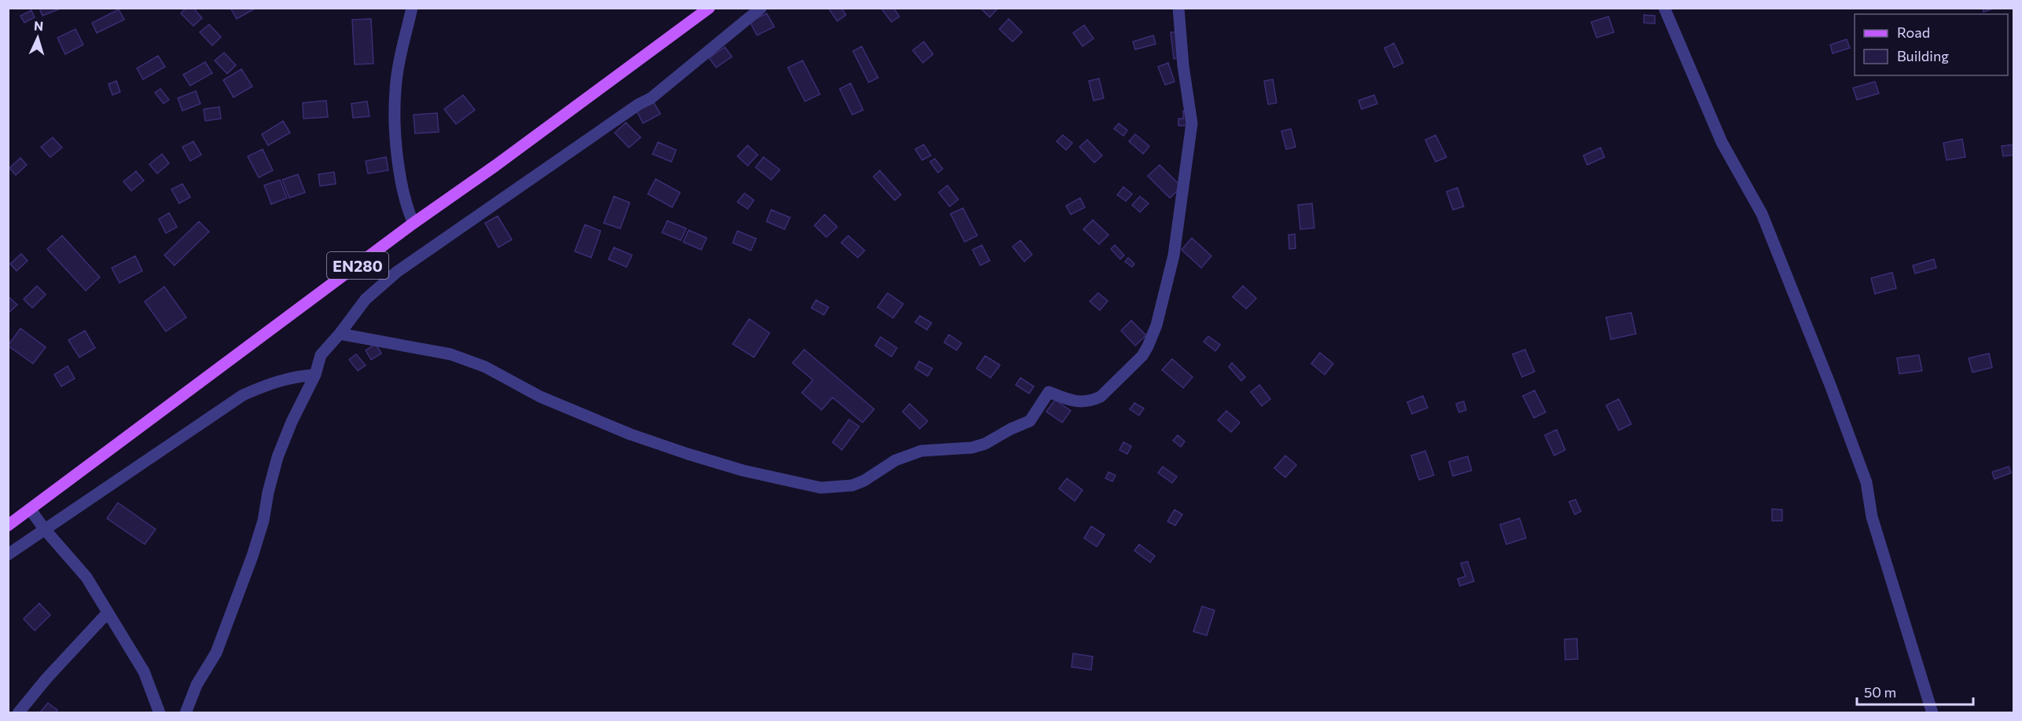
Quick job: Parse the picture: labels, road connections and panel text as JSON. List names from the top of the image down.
{
  "streets": {
    "main road": ["EN280"]
  },
  "legend": ["Road", "Building"],
  "scale_bar": "50 m",
  "north": "top"
}
